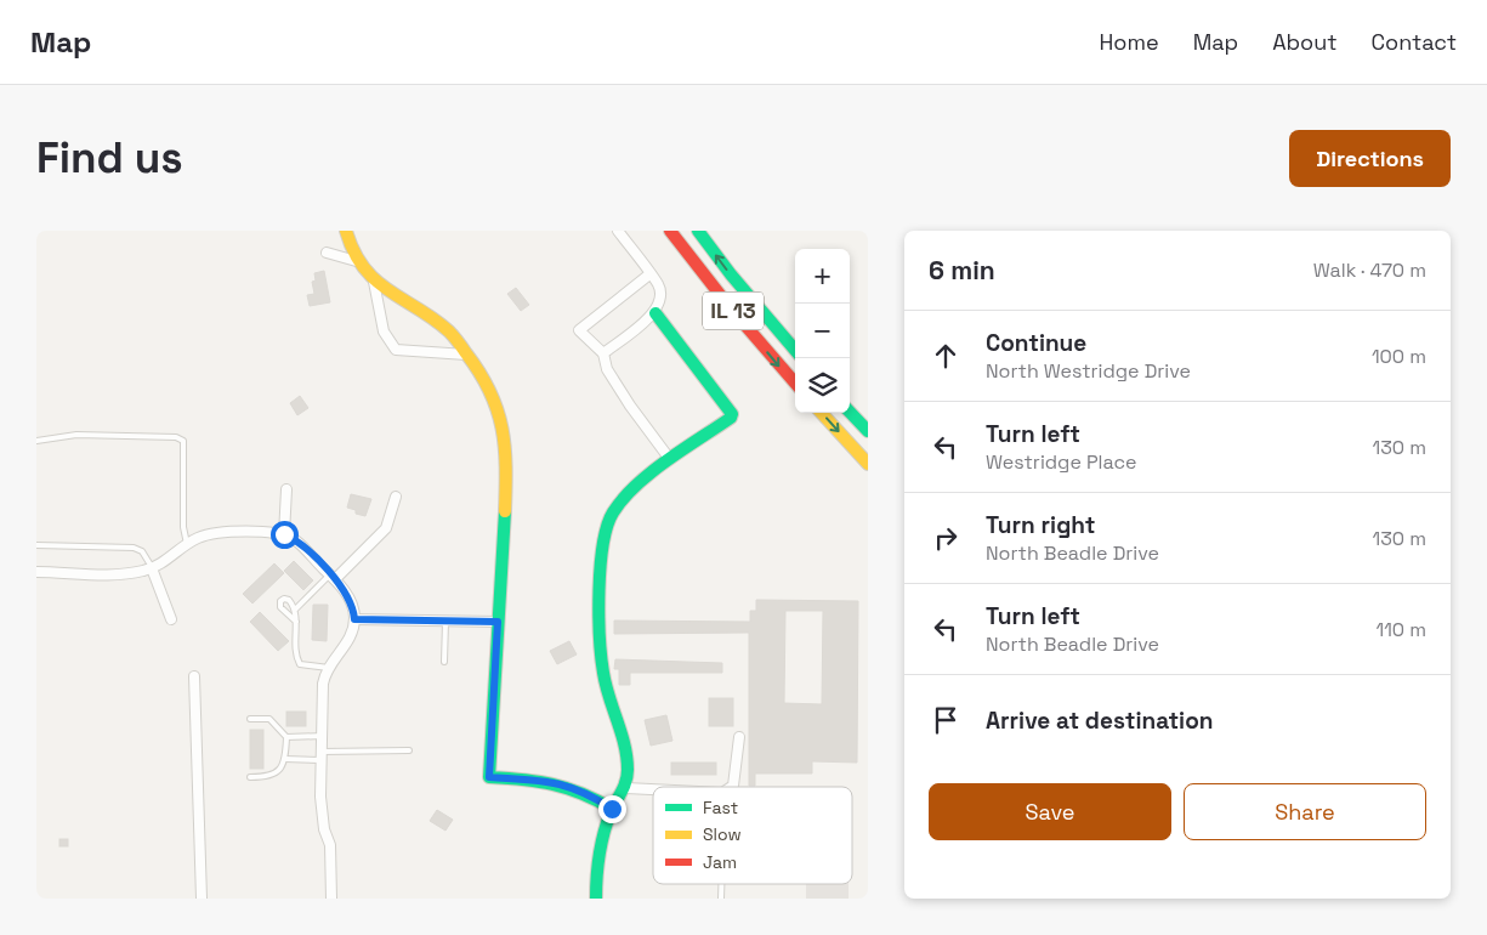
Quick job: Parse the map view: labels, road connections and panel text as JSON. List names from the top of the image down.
{
  "streets": {
    "main road": ["IL 13"]
  },
  "legend": ["Fast", "Slow", "Jam"],
  "page": {
    "header": "Map",
    "nav": [
      "Home",
      "Map",
      "About",
      "Contact"
    ],
    "buttons": [
      "Directions",
      ["Save", "Share"]
    ],
    "title": "Find us",
    "heading": ["6 min", "Walk · 470 m"],
    "map_buttons": ["+", "−"],
    "list": [
      ["Continue", "North Westridge Drive", "100 m"],
      ["Turn left", "Westridge Place", "130 m"],
      ["Turn right", "North Beadle Drive", "130 m"],
      ["Turn left", "North Beadle Drive", "110 m"],
      "Arrive at destination"
    ]
  }
}
